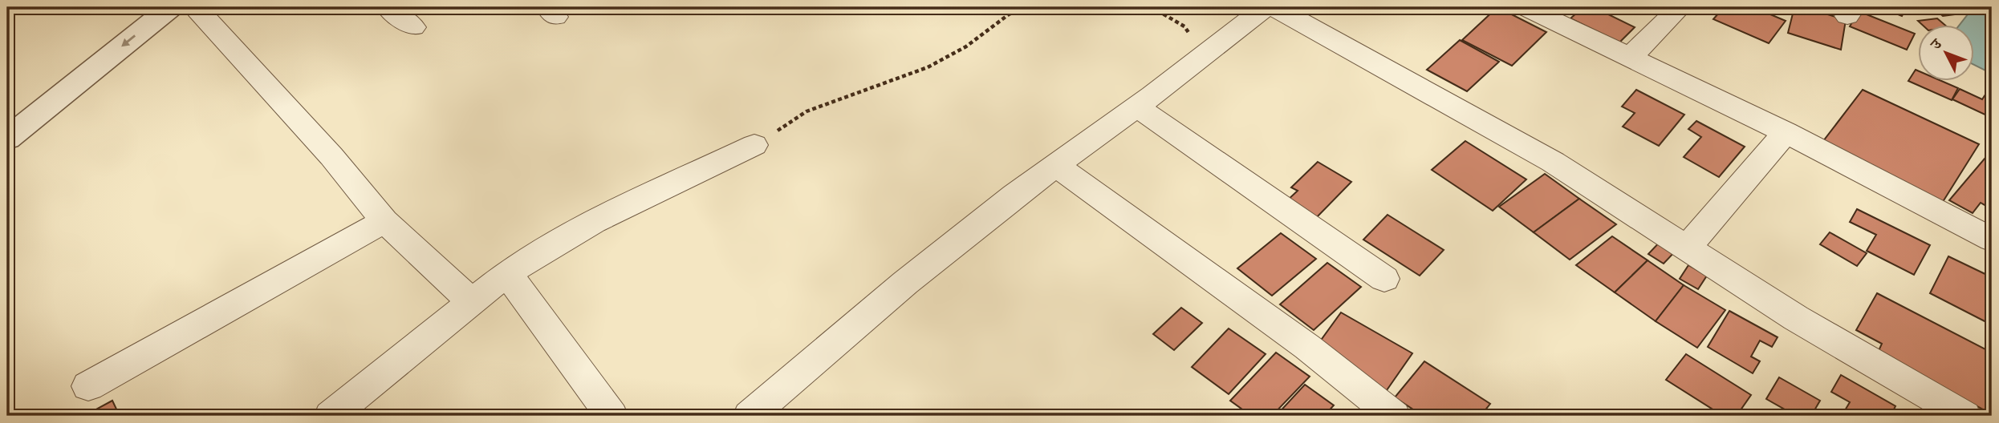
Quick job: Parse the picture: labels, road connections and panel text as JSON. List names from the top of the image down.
{
  "north": "top left"
}
